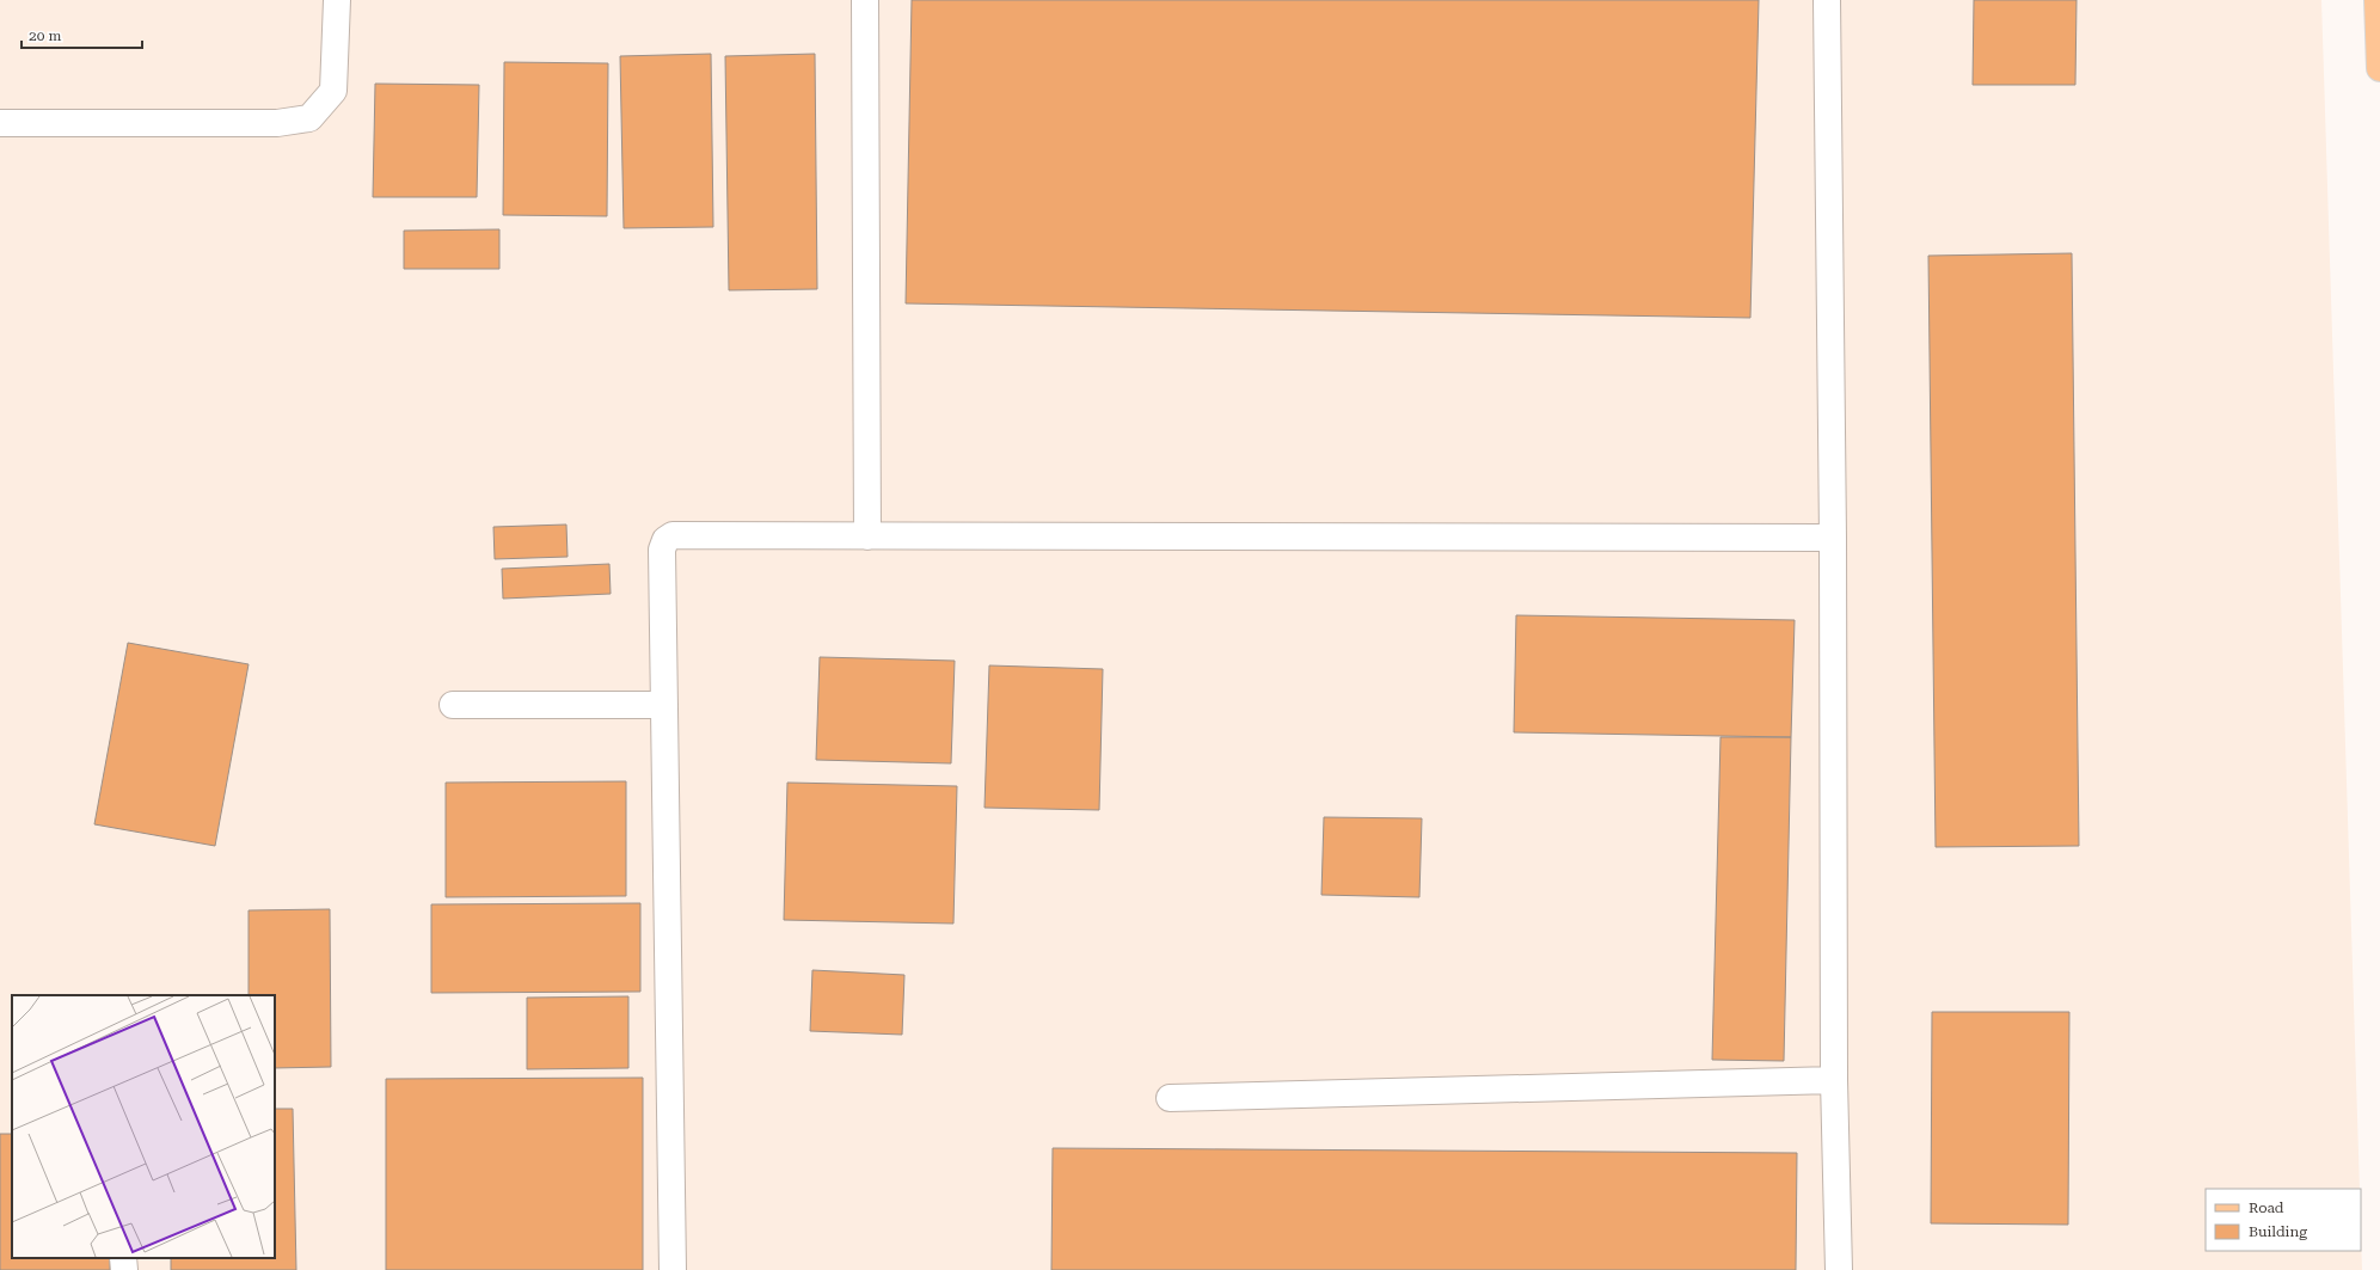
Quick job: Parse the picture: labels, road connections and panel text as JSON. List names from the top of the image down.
{
  "legend": ["Road", "Building"],
  "scale_bar": "20 m"
}
